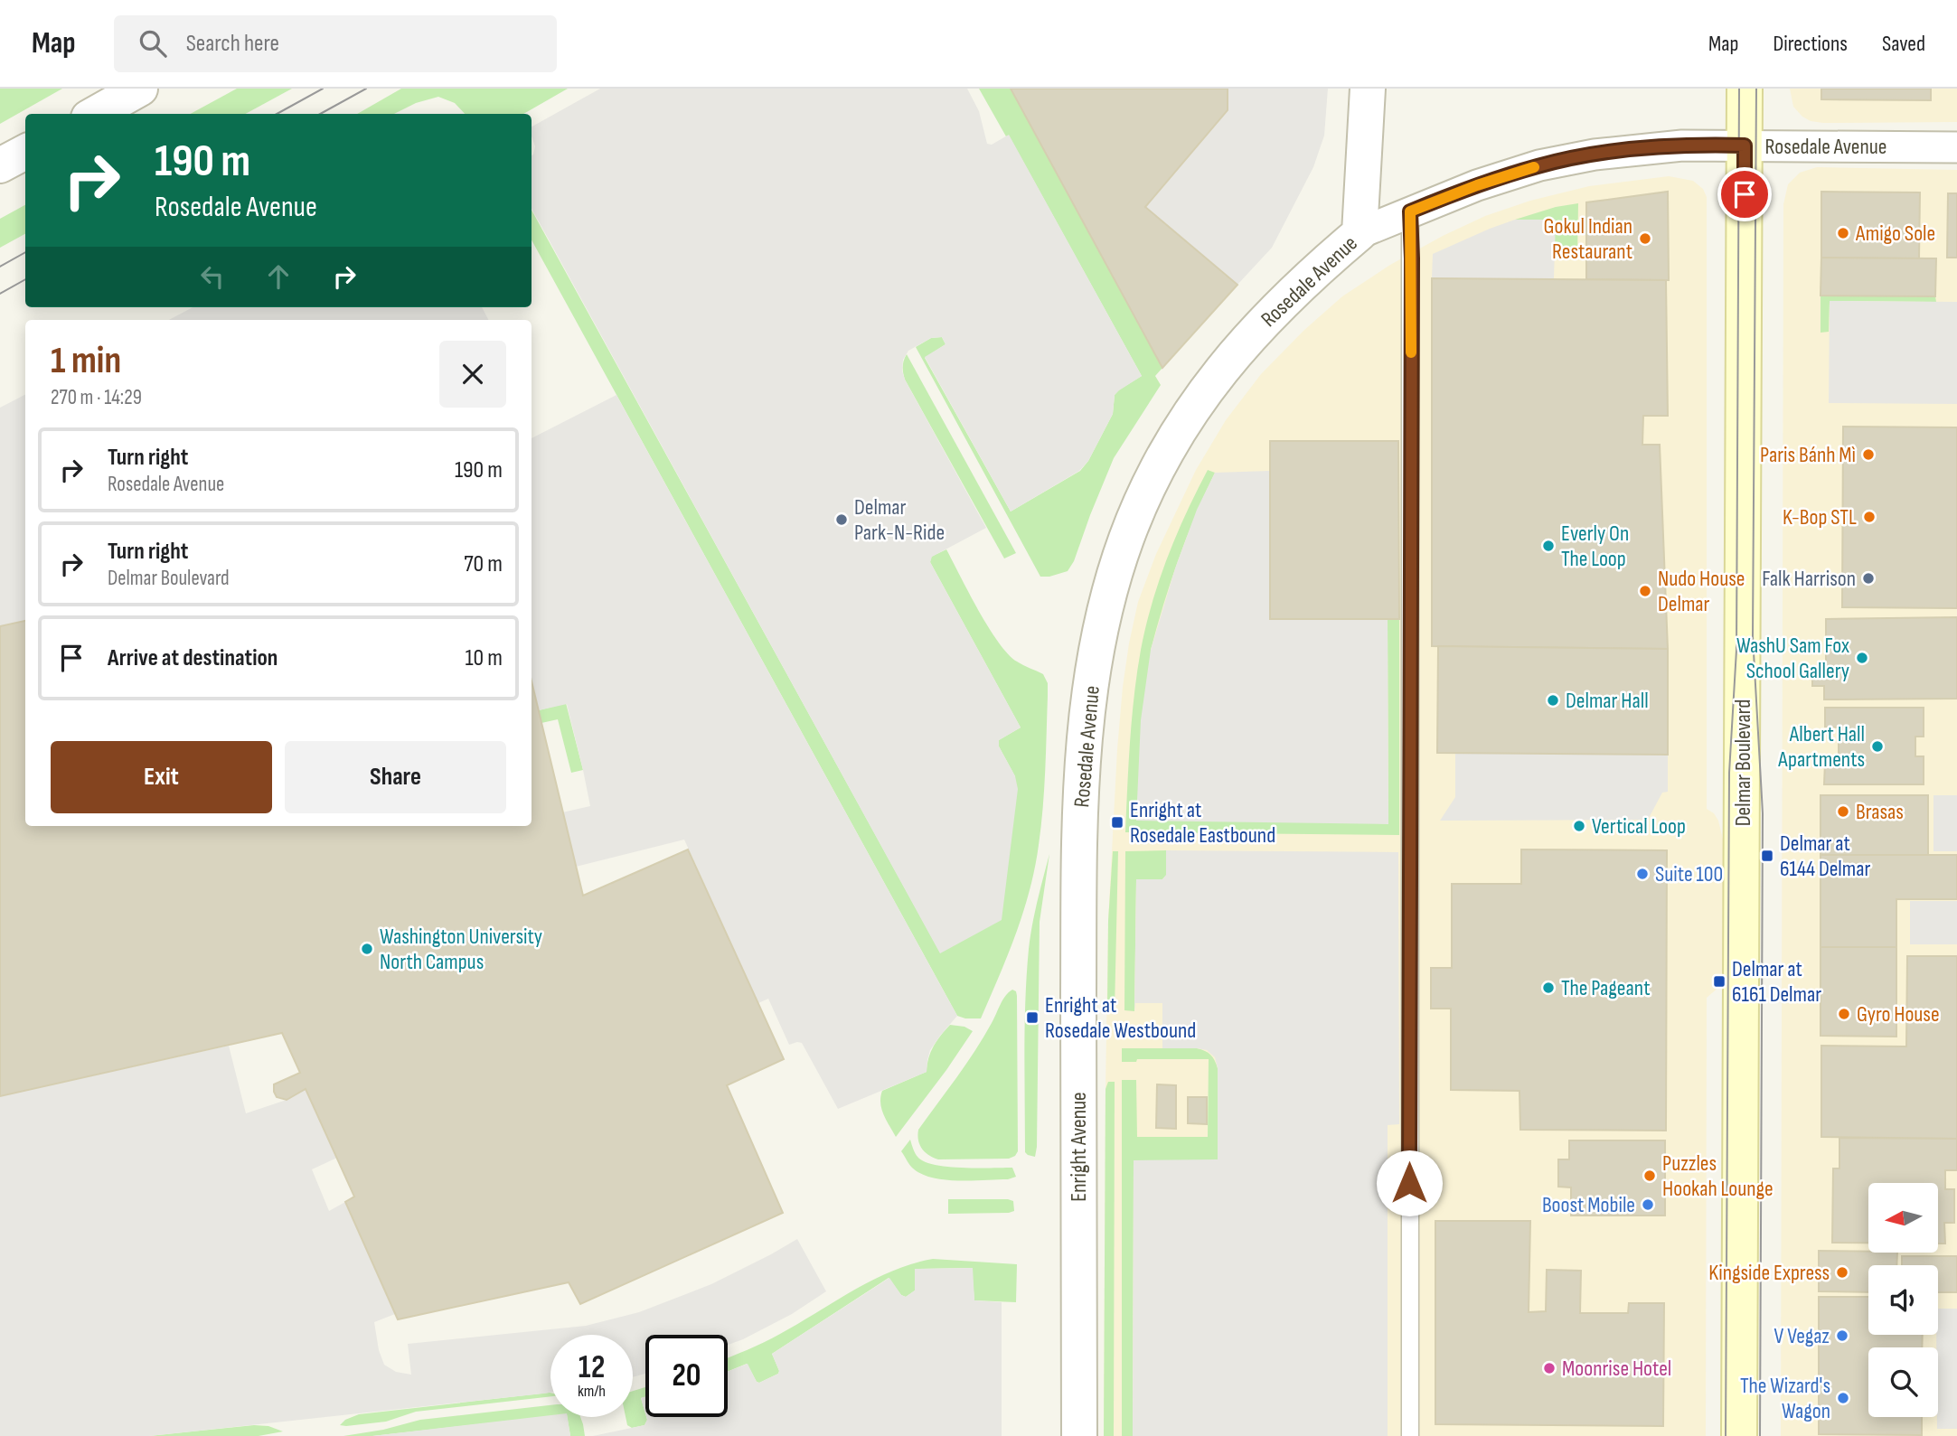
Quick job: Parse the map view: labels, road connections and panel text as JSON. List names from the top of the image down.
{
  "streets": {
    "main road": ["Delmar Boulevard"],
    "street": ["Rosedale Avenue", "Enright Avenue"]
  },
  "crossings": [
    ["Rosedale Avenue", "Delmar Boulevard"],
    ["Rosedale Avenue", "Enright Avenue"]
  ],
  "places": {
    "other": [
      "Amigo Sole",
      "Gokul Indian Restaurant",
      "Paris Bánh Mì",
      "K-Bop STL",
      "Delmar Park-N-Ride",
      "Everly On The Loop",
      "Falk Harrison",
      "Nudo House Delmar",
      "WashU Sam Fox School Gallery",
      "Delmar Hall",
      "Albert Hall Apartments",
      "Brasas",
      "Vertical Loop",
      "Suite 100",
      "Washington University North Campus",
      "The Pageant",
      "Gyro House",
      "Puzzles Hookah Lounge",
      "Boost Mobile",
      "Kingside Express",
      "V Vegaz",
      "Moonrise Hotel",
      "The Wizard's Wagon"
    ],
    "transit": [
      "Enright at Rosedale Eastbound",
      "Delmar at 6144 Delmar",
      "Delmar at 6161 Delmar",
      "Enright at Rosedale Westbound"
    ]
  },
  "north": "left",
  "page": {
    "header": "Map",
    "search": "Search here",
    "nav": ["Map", "Directions", "Saved"],
    "turn": ["190 m", "Rosedale Avenue"],
    "heading": ["1 min", "270 m · 14:29"],
    "list": [
      {
        "name": "Turn right",
        "note": "Rosedale Avenue",
        "value": "190 m"
      },
      {
        "name": "Turn right",
        "note": "Delmar Boulevard",
        "value": "70 m"
      },
      {
        "name": "Arrive at destination",
        "value": "10 m"
      }
    ],
    "buttons": ["Exit", "Share"],
    "speed": "12 km/h",
    "limit": "20"
  }
}
